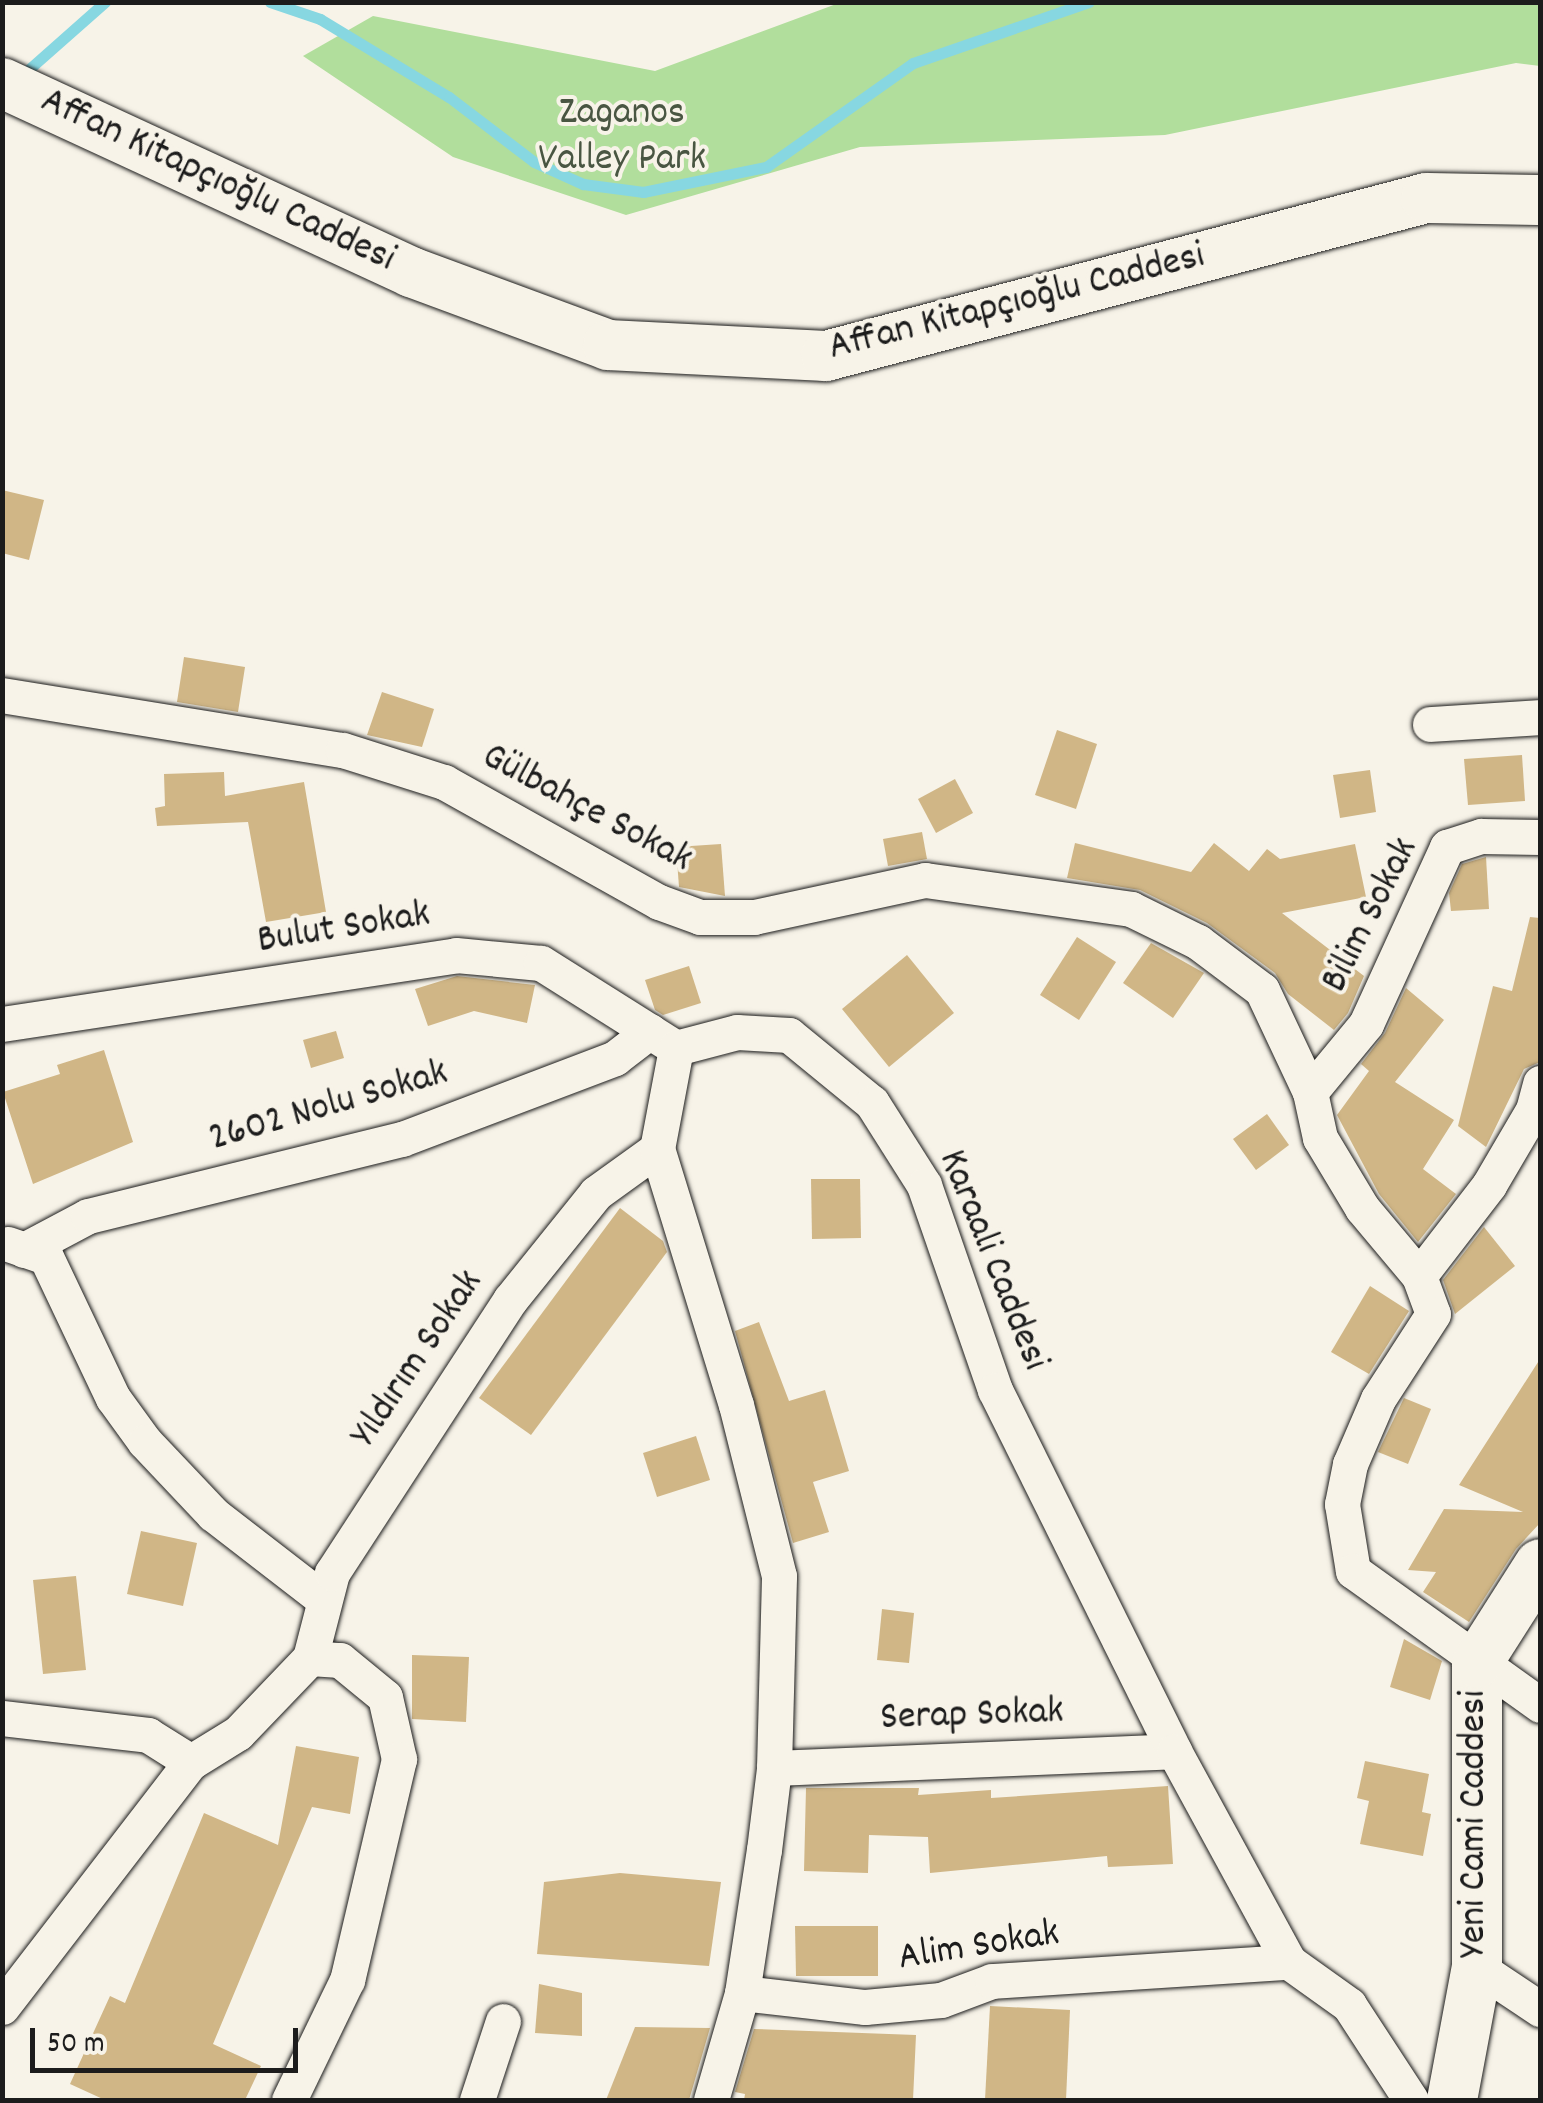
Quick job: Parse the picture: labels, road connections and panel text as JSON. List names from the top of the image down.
{
  "streets": {
    "street": [
      "Affan Kitapçıoğlu Caddesi",
      "Gülbahçe Sokak",
      "Bilim Sokak",
      "Bulut Sokak",
      "2602 Nolu Sokak",
      "Karaali Caddesi",
      "Yıldırım Sokak",
      "Serap Sokak",
      "Yeni Cami Caddesi",
      "Alim Sokak"
    ]
  },
  "crossings": [
    ["Gülbahçe Sokak", "Bilim Sokak"],
    ["Gülbahçe Sokak", "Yeni Cami Caddesi"],
    ["Bulut Sokak", "2602 Nolu Sokak"],
    ["Bulut Sokak", "Karaali Caddesi"],
    ["2602 Nolu Sokak", "Karaali Caddesi"],
    ["Karaali Caddesi", "Serap Sokak"],
    ["Karaali Caddesi", "Alim Sokak"]
  ],
  "parks": ["Zaganos Valley Park"],
  "scale_bar": "50 m"
}
